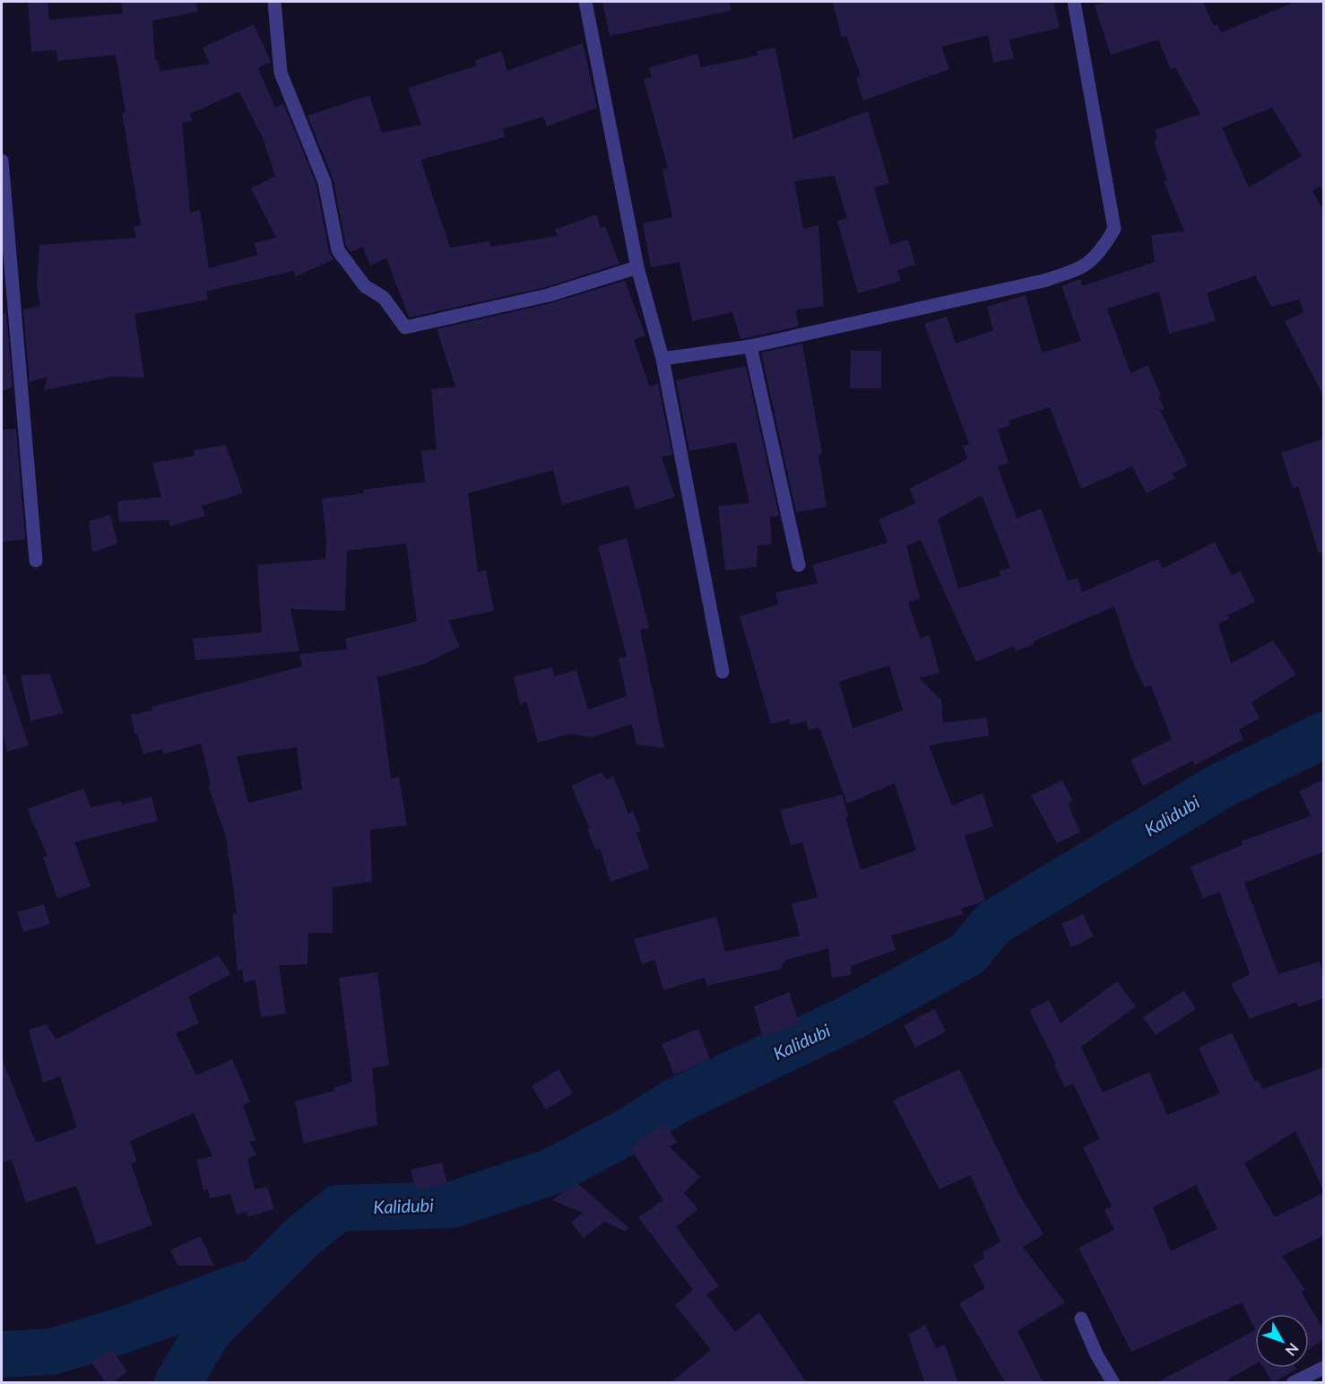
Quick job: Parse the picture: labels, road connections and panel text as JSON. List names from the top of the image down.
{
  "water": ["Kalidubi"],
  "north": "bottom right"
}
